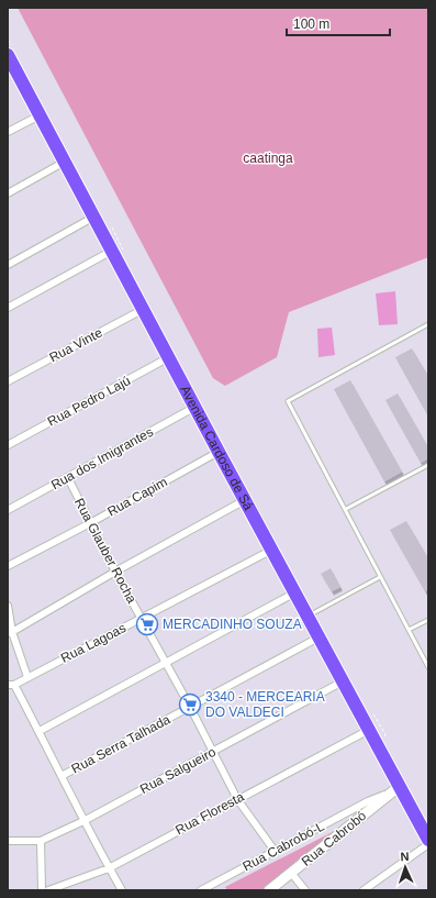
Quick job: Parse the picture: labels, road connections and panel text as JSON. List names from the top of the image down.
{
  "streets": {
    "highway": ["Avenida Cardoso de Sá"],
    "street": [
      "Rua Vinte",
      "Rua Pedro Lajú",
      "Rua dos Imigrantes",
      "Rua Capim",
      "Rua Glauber Rocha",
      "Rua Lagoas",
      "Rua Serra Talhada",
      "Rua Salgueiro",
      "Rua Floresta",
      "Rua Cabrobó",
      "Rua Cabrobó-L"
    ]
  },
  "crossings": [
    ["Rua Vinte", "Avenida Cardoso de Sá"],
    ["Rua Pedro Lajú", "Avenida Cardoso de Sá"],
    ["Avenida Cardoso de Sá", "Rua dos Imigrantes"],
    ["Avenida Cardoso de Sá", "Rua Capim"],
    ["Avenida Cardoso de Sá", "Rua Lagoas"],
    ["Avenida Cardoso de Sá", "Rua Serra Talhada"],
    ["Avenida Cardoso de Sá", "Rua Salgueiro"],
    ["Avenida Cardoso de Sá", "Rua Floresta"],
    ["Avenida Cardoso de Sá", "Rua Cabrobó"],
    ["Avenida Cardoso de Sá", "Rua Cabrobó-L"],
    ["Rua dos Imigrantes", "Rua Glauber Rocha"],
    ["Rua Capim", "Rua Glauber Rocha"],
    ["Rua Glauber Rocha", "Rua Lagoas"],
    ["Rua Glauber Rocha", "Rua Serra Talhada"],
    ["Rua Glauber Rocha", "Rua Salgueiro"],
    ["Rua Glauber Rocha", "Rua Floresta"],
    ["Rua Glauber Rocha", "Rua Cabrobó-L"],
    ["Rua Cabrobó", "Rua Cabrobó-L"]
  ],
  "parks": ["caatinga"],
  "places": {
    "supermarket": ["MERCADINHO SOUZA", "3340 - MERCEARIA DO VALDECI"]
  },
  "scale_bar": "100 m",
  "north": "top"
}
